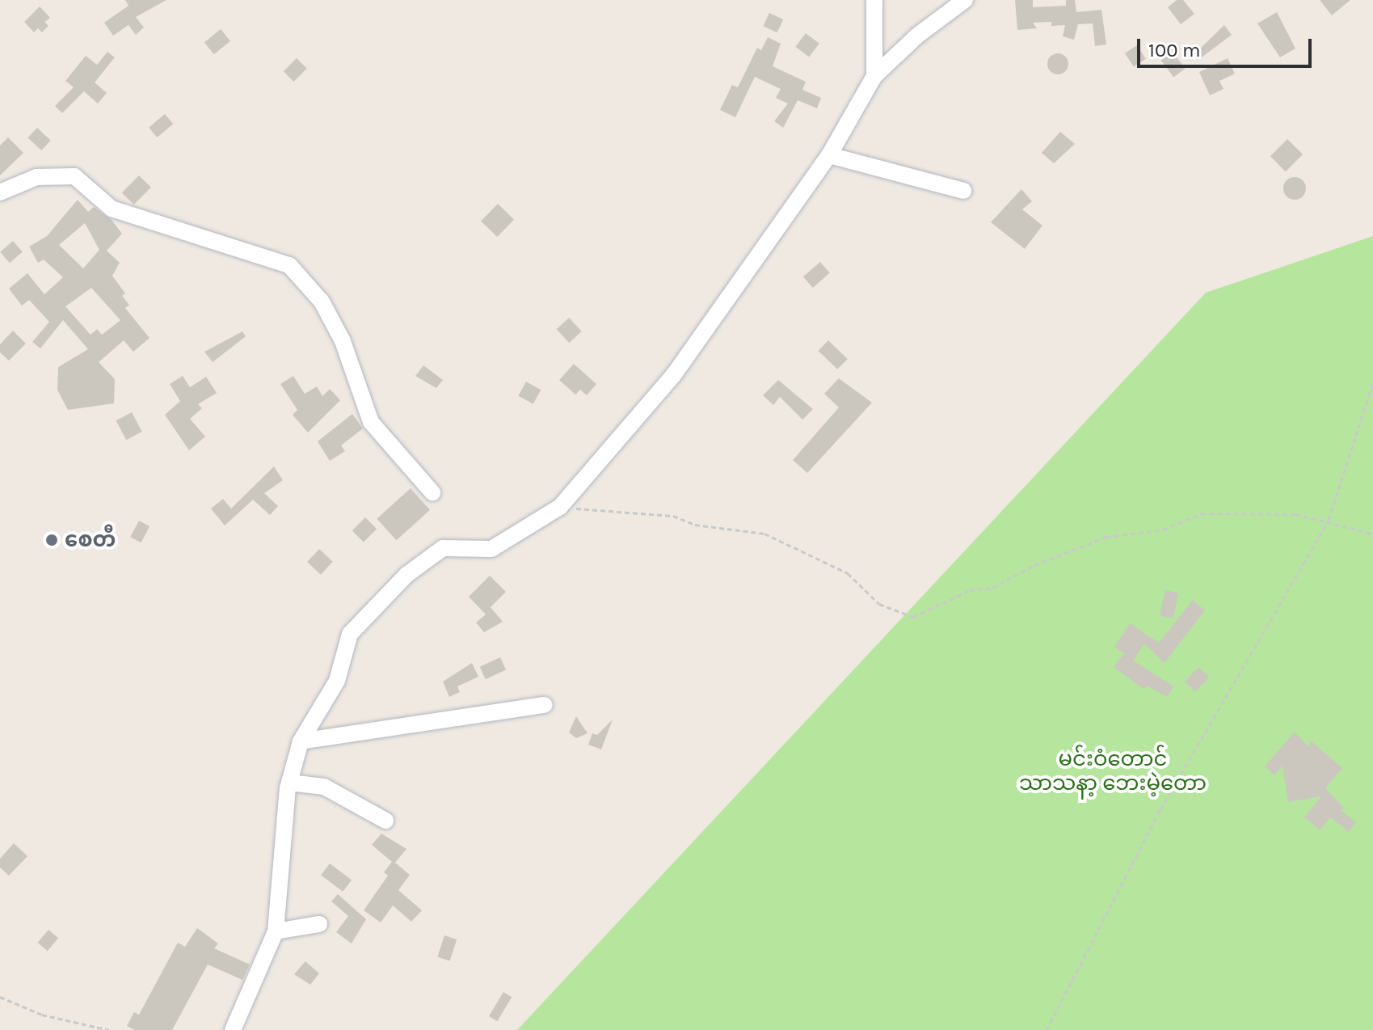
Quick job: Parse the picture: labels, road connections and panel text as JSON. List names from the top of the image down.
{
  "parks": ["မင်းဝံတောင် သာသနာ့ ‌ဘေးမဲ့တော"],
  "places": ["စေတီ"],
  "scale_bar": "100 m"
}
